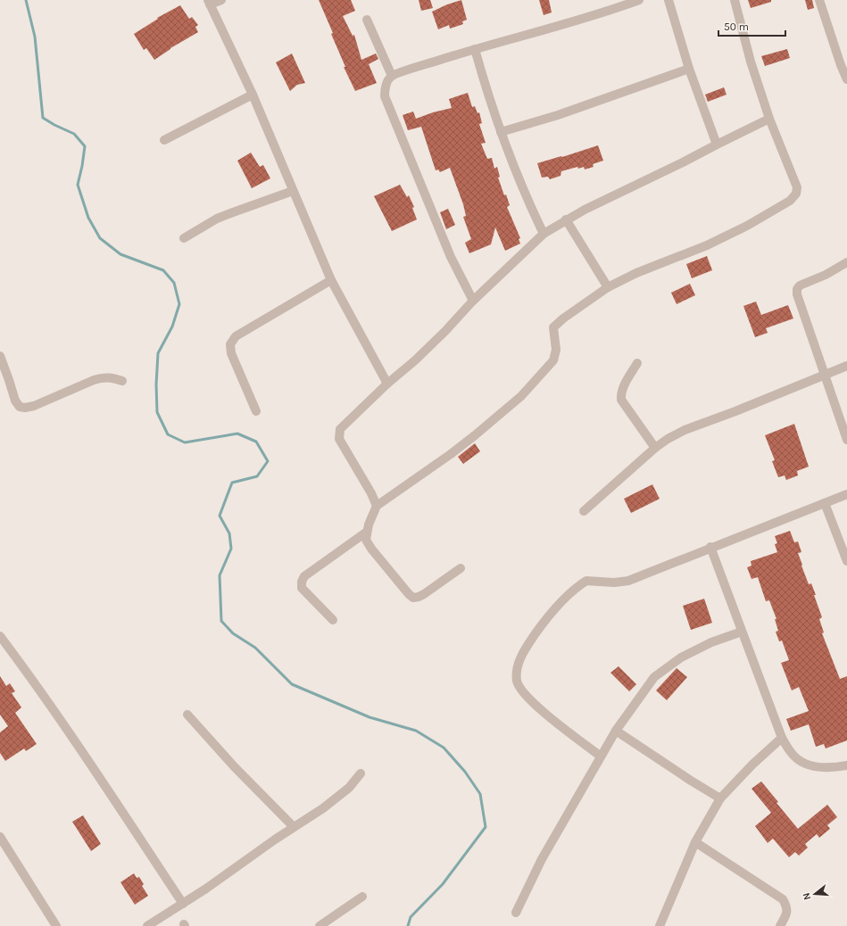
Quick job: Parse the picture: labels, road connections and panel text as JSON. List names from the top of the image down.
{
  "scale_bar": "50 m",
  "north": "left"
}
